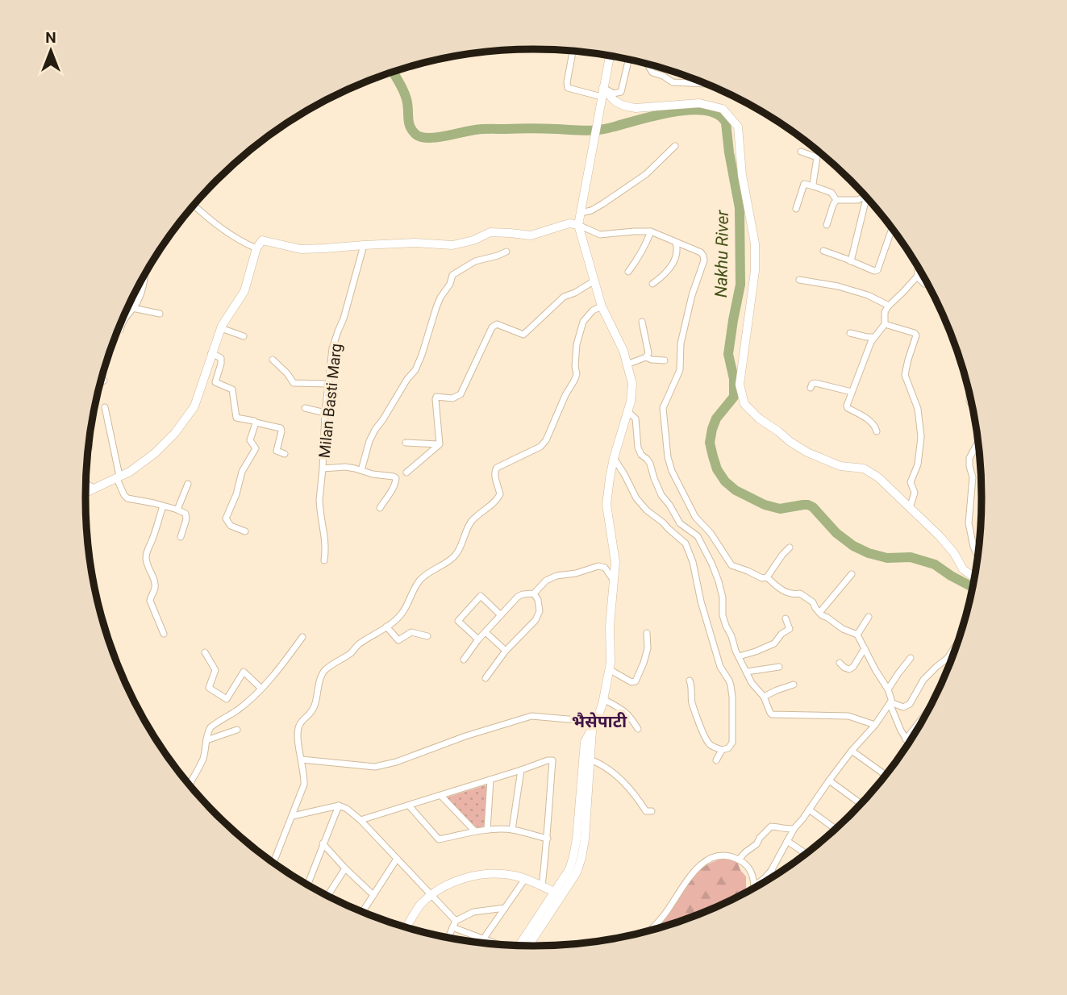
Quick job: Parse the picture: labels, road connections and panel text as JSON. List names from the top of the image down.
{
  "streets": {
    "street": ["Milan Basti Marg"]
  },
  "districts": ["भैसेपाटी"],
  "water": ["Nakhu River"],
  "north": "top"
}
